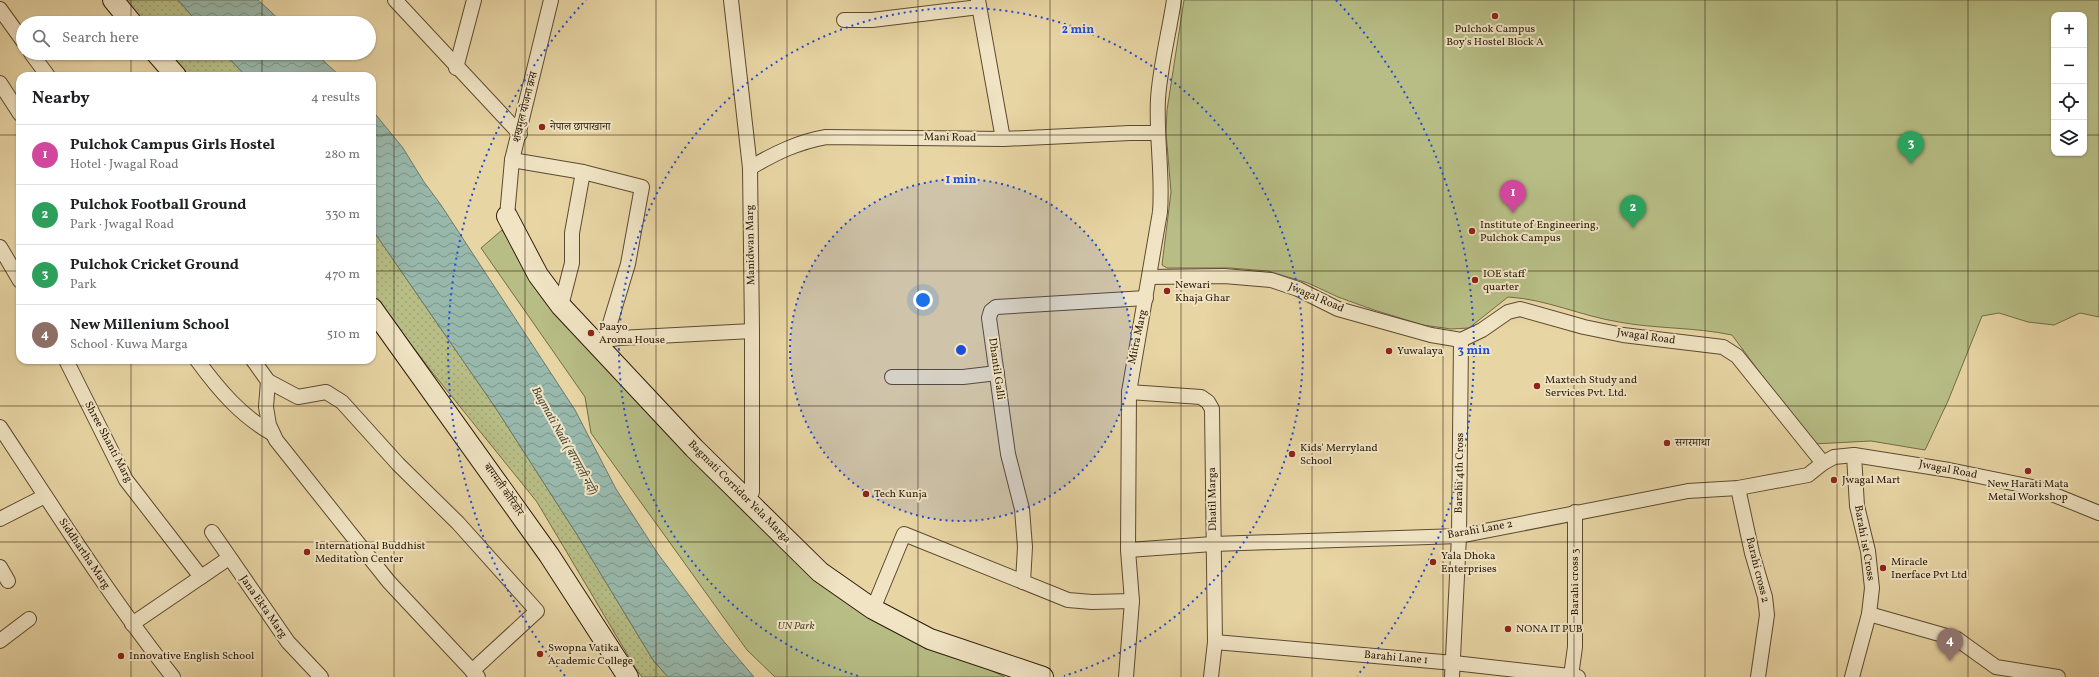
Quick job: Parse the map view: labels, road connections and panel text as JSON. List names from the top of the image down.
{
  "streets": {
    "main road": ["बागमती कोरिडोर", "Bagmati Corridor Yela Marga"],
    "street": [
      "शंखमुल योजना क्रस",
      "Mani Road",
      "Manidwan Marg",
      "Jwagal Road",
      "Mitra Marg",
      "Dhantil Galli",
      "Shree Shanti Marg",
      "Barahi 4th Cross",
      "Dhatil Marga",
      "Barahi Lane 2",
      "Barahi 1st Cross",
      "Siddhartha Marg",
      "Barahi cross 2",
      "Barahi cross 3",
      "Jana Ekta Marg",
      "Barahi Lane 1"
    ]
  },
  "crossings": [
    ["शंखमुल योजना क्रस", "Bagmati Corridor Yela Marga"],
    ["Mani Road", "Manidwan Marg"],
    ["Mani Road", "Mitra Marg"],
    ["Jwagal Road", "Mitra Marg"],
    ["Jwagal Road", "Barahi 4th Cross"],
    ["Jwagal Road", "Barahi Lane 2"],
    ["Jwagal Road", "Barahi 1st Cross"],
    ["Mitra Marg", "Dhantil Galli"],
    ["Mitra Marg", "Dhatil Marga"],
    ["Mitra Marg", "Barahi Lane 2"],
    ["Barahi 4th Cross", "Barahi Lane 2"],
    ["Barahi 4th Cross", "Barahi Lane 1"],
    ["Dhatil Marga", "Barahi Lane 2"],
    ["Dhatil Marga", "Barahi Lane 1"],
    ["Barahi Lane 2", "Barahi cross 2"],
    ["Barahi Lane 2", "Barahi cross 3"],
    ["Barahi cross 3", "Barahi Lane 1"]
  ],
  "water": ["Bagmati Nadi (बागमती नदी)"],
  "parks": ["UN Park"],
  "places": [
    "Pulchok Campus Boy's Hostel Block A",
    "नेपाल छापाखाना",
    "Institute of Engineering, Pulchok Campus",
    "IOE staff quarter",
    "Newari Khaja Ghar",
    "Paayo Aroma House",
    "Yuwalaya",
    "Maxtech Study and Services Pvt. Ltd.",
    "सगरमाथा",
    "Kids' Merryland School",
    "New Harati Mata Metal Workshop",
    "Jwagal Mart",
    "Tech Kunja",
    "International Buddhist Meditation Center",
    "Yala Dhoka Enterprises",
    "Miracle Inerface Pvt Ltd",
    "NONA IT PUB",
    "Swopna Vatika Academic College",
    "Innovative English School"
  ],
  "page": {
    "map_buttons": ["+", "−"],
    "search": "Search here",
    "heading": ["Nearby", "4 results"],
    "list": [
      {
        "mark": "1",
        "name": "Pulchok Campus Girls Hostel",
        "note": "Hotel · Jwagal Road",
        "value": "280 m"
      },
      {
        "mark": "2",
        "name": "Pulchok Football Ground",
        "note": "Park · Jwagal Road",
        "value": "330 m"
      },
      {
        "mark": "3",
        "name": "Pulchok Cricket Ground",
        "note": "Park",
        "value": "470 m"
      },
      {
        "mark": "4",
        "name": "New Millenium School",
        "note": "School · Kuwa Marga",
        "value": "510 m"
      }
    ],
    "pins": [
      "3",
      "1",
      "2",
      "4"
    ]
  },
  "rings": ["2 min", "1 min", "3 min"]
}
